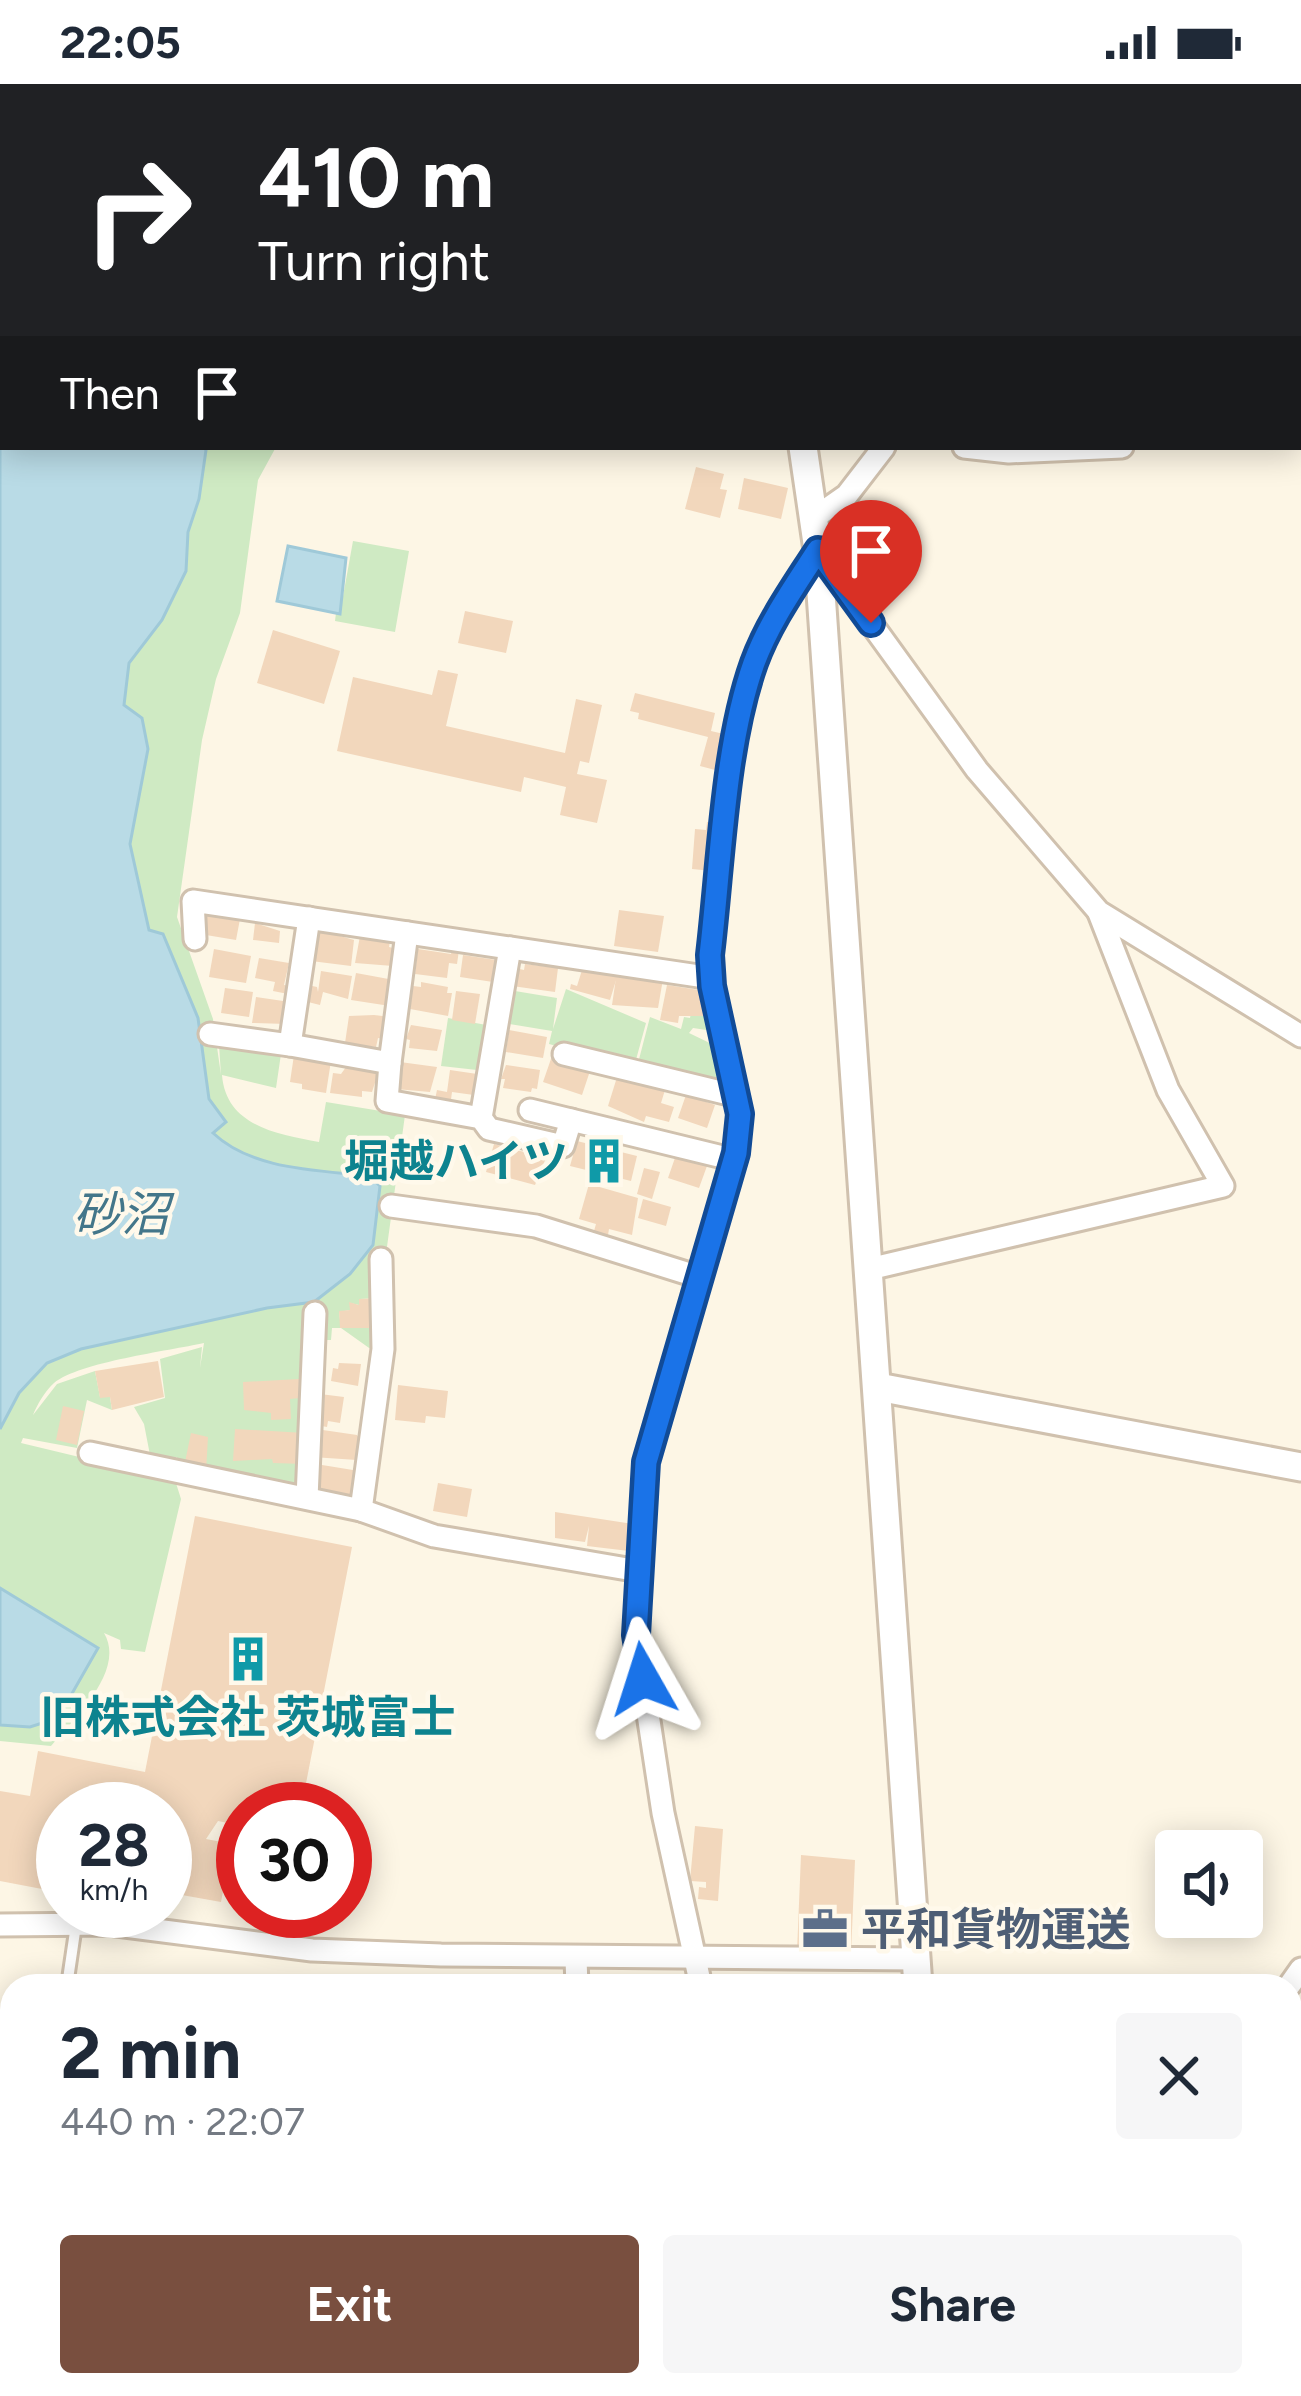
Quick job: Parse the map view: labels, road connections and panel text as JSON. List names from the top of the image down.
{
  "water": ["砂沼"],
  "places": {
    "building": ["堀越ハイツ", "旧株式会社 茨城富士"],
    "office": ["平和貨物運送"]
  },
  "page": {
    "status": "22:05",
    "turn": ["410 m", "Turn right"],
    "then": "Then",
    "speed": "28 km/h",
    "limit": "30",
    "heading": ["2 min", "440 m · 22:07"],
    "buttons": ["Exit", "Share"]
  }
}
